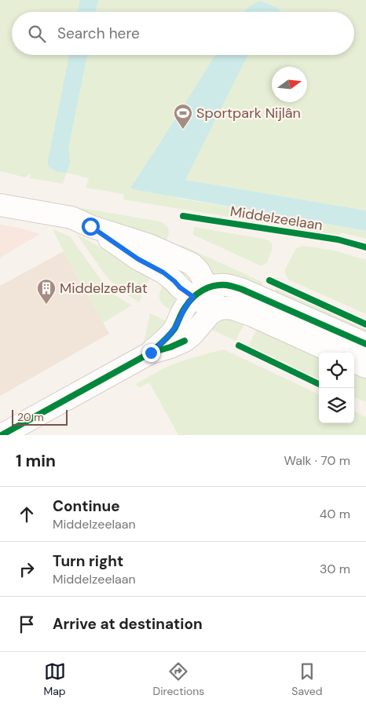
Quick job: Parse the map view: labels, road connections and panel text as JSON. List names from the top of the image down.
{
  "streets": {
    "cycle path": ["Middelzeelaan"]
  },
  "places": {
    "sports": ["Sportpark Nijlân"],
    "building": ["Middelzeeflat"]
  },
  "scale_bar": "20 m",
  "north": "right",
  "page": {
    "search": "Search here",
    "scale": "20 m",
    "heading": ["1 min", "Walk · 70 m"],
    "list": [
      ["Continue", "Middelzeelaan", "40 m"],
      ["Turn right", "Middelzeelaan", "30 m"],
      "Arrive at destination"
    ],
    "nav": ["Map", "Directions", "Saved"]
  }
}
